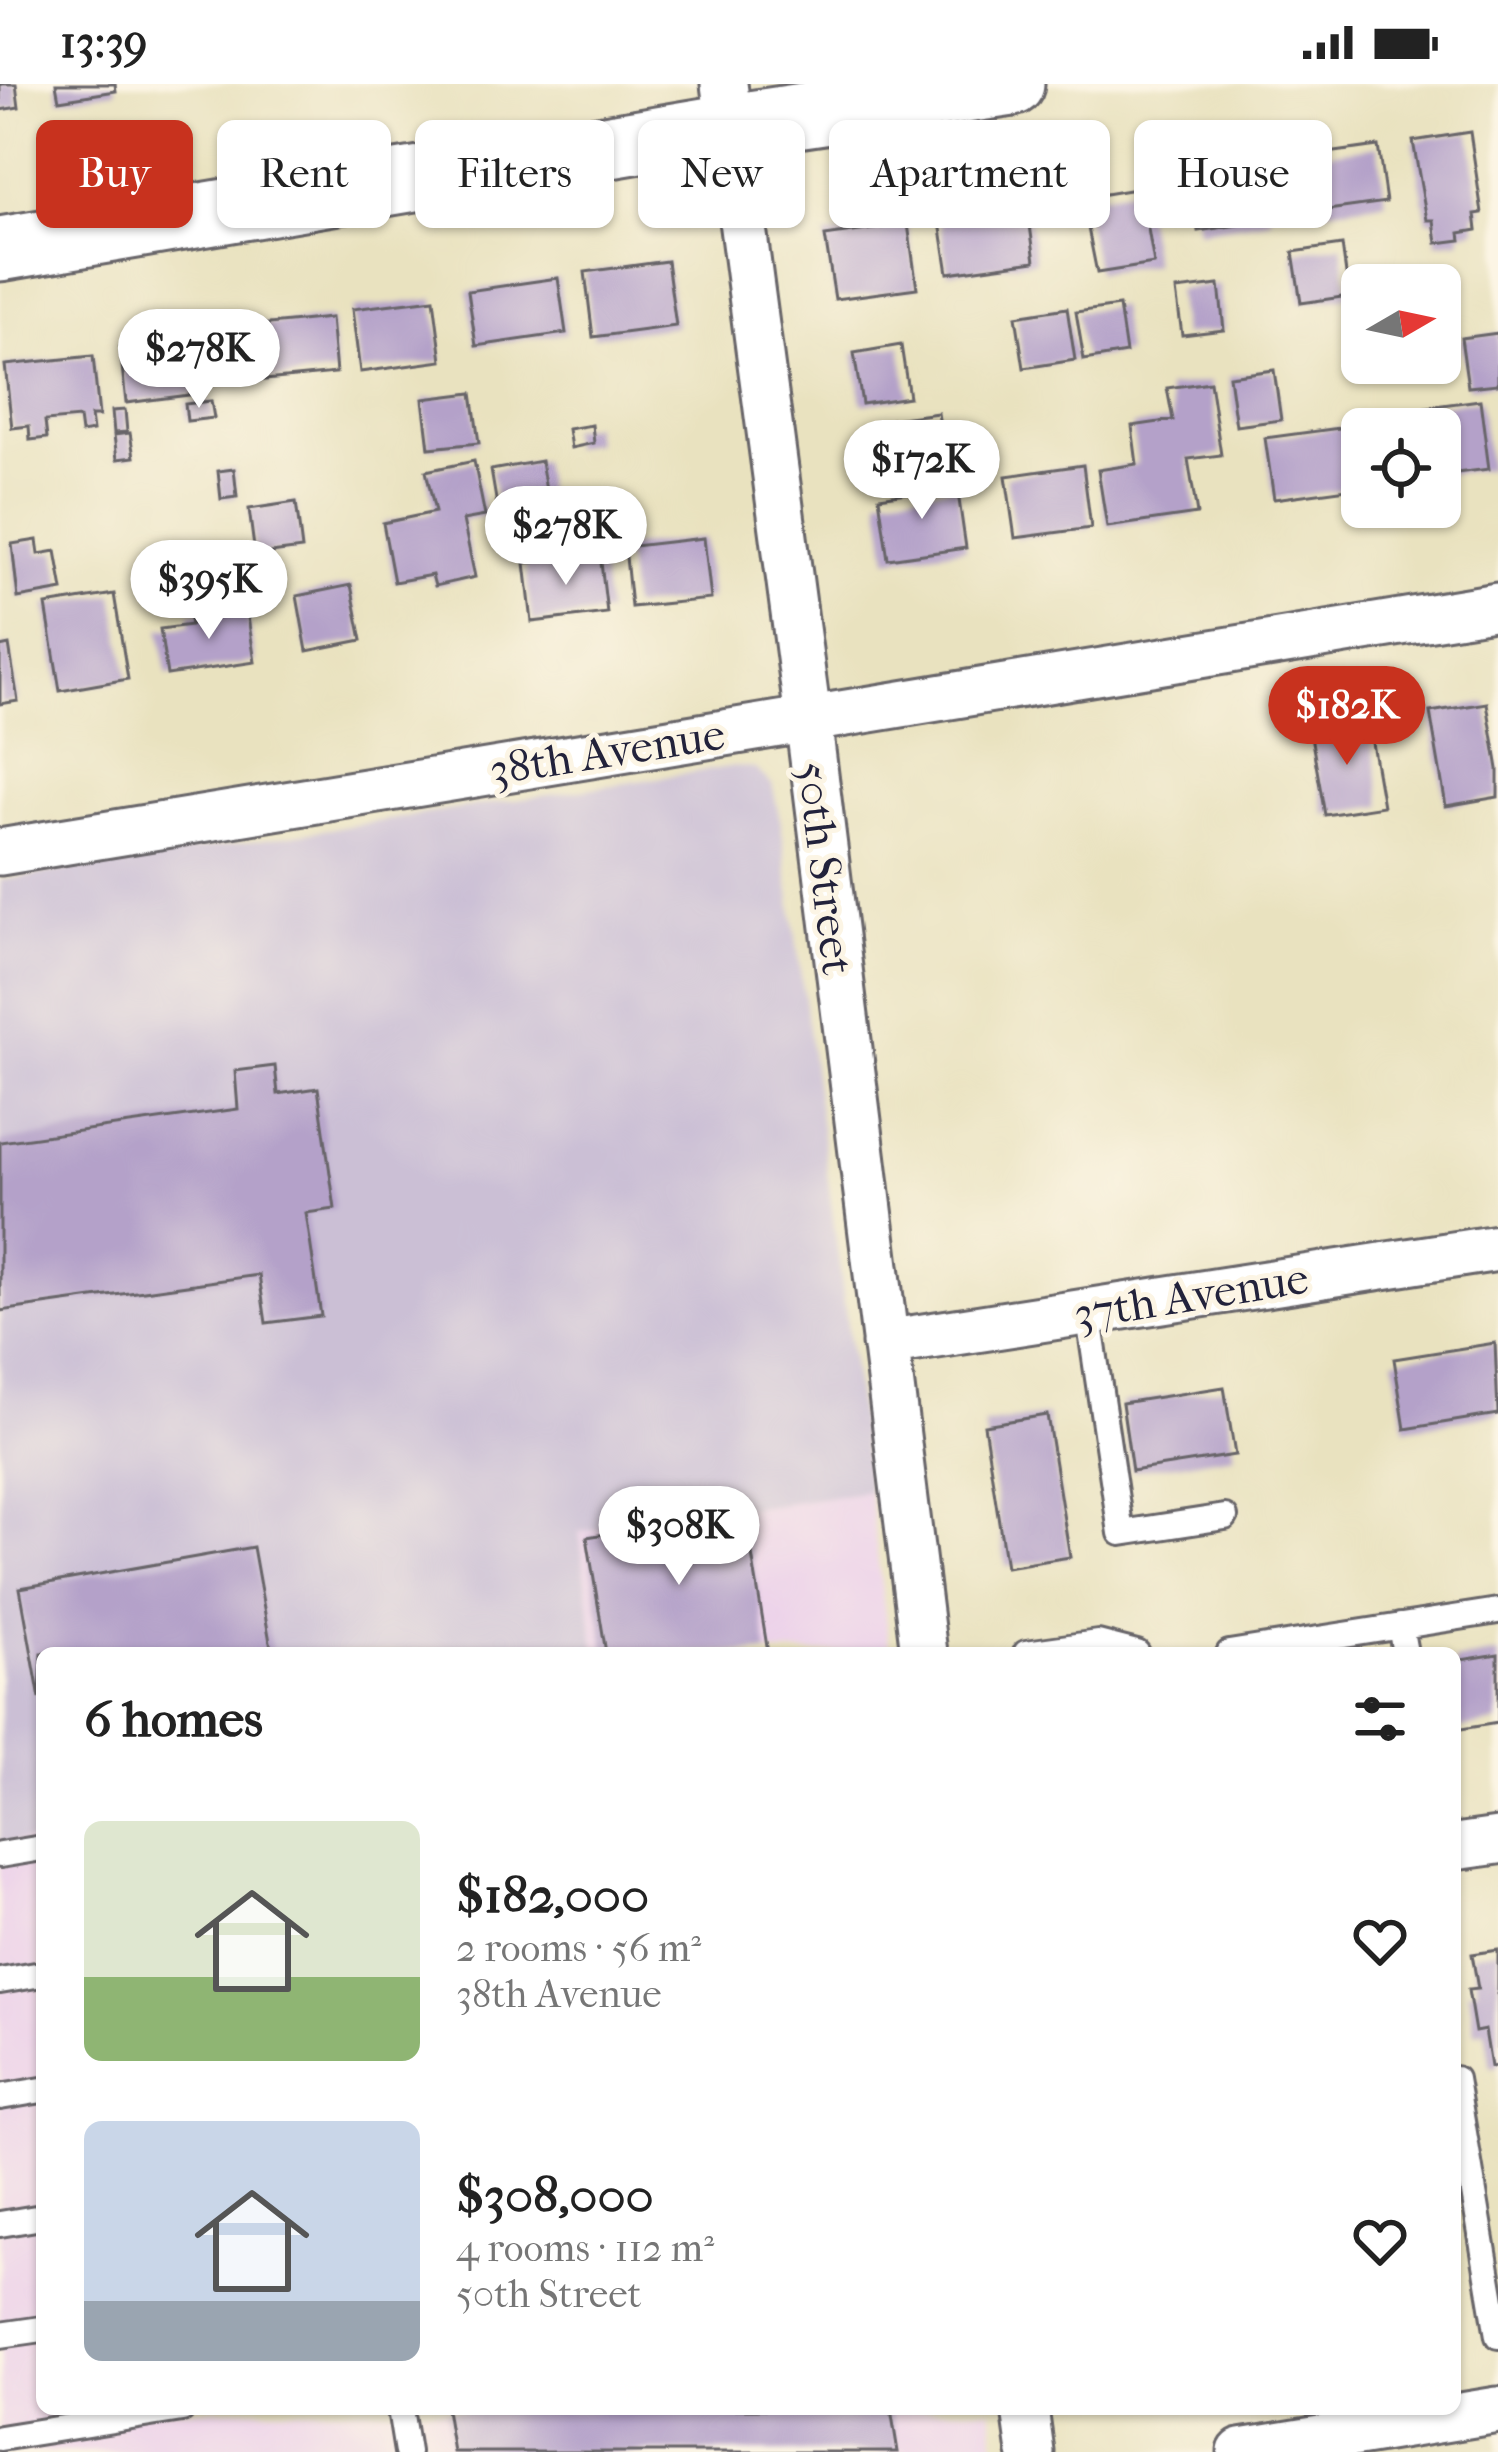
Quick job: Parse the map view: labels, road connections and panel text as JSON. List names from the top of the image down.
{
  "streets": {
    "street": ["38th Avenue", "50th Street", "37th Avenue"]
  },
  "crossings": [
    ["38th Avenue", "50th Street"],
    ["50th Street", "37th Avenue"]
  ],
  "north": "right",
  "page": {
    "status": "13:39",
    "chip": [
      "Buy",
      "Rent",
      "Filters",
      "New",
      "Apartment",
      "House"
    ],
    "price": [
      "$278K",
      "$172K",
      "$278K",
      "$395K",
      "$182K",
      "$308K"
    ],
    "heading": "6 homes",
    "list": [
      {
        "name": "$182,000",
        "note": "2 rooms · 56 m² · 38th Avenue"
      },
      {
        "name": "$308,000",
        "note": "4 rooms · 112 m² · 50th Street"
      }
    ]
  }
}
